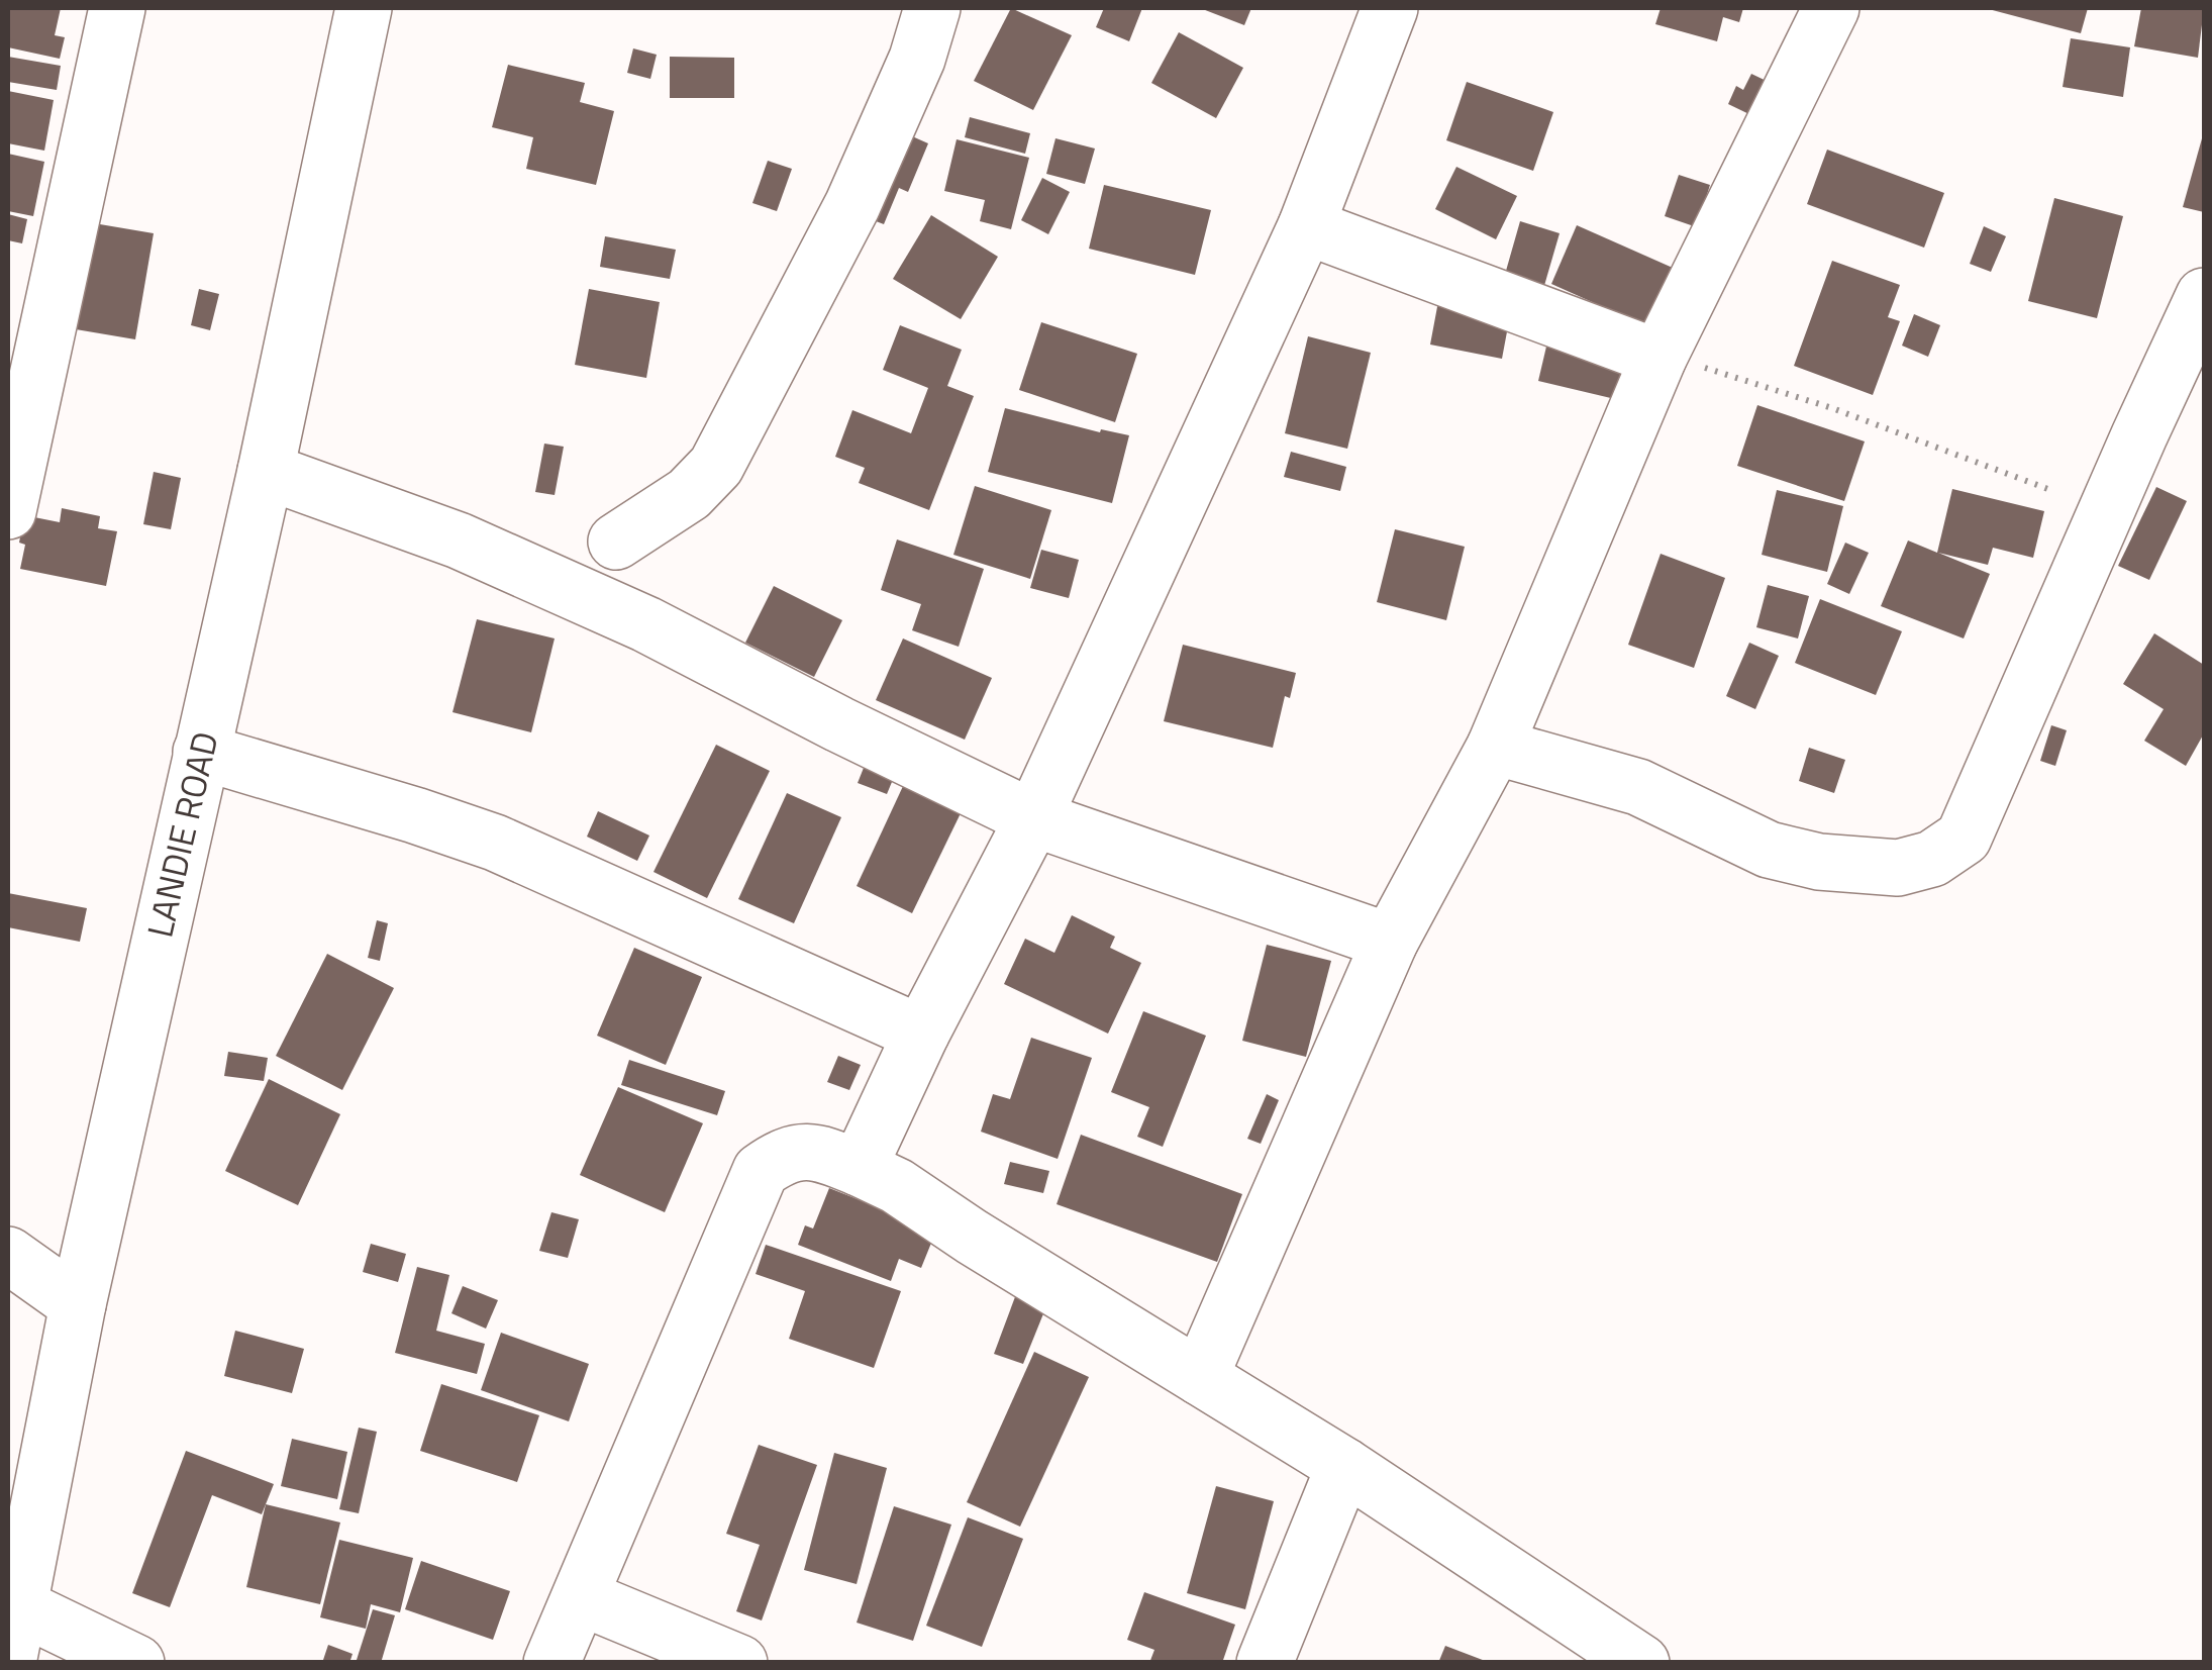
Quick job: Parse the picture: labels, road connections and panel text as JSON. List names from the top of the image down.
{
  "streets": {
    "street": ["LANDIE ROAD"]
  }
}
